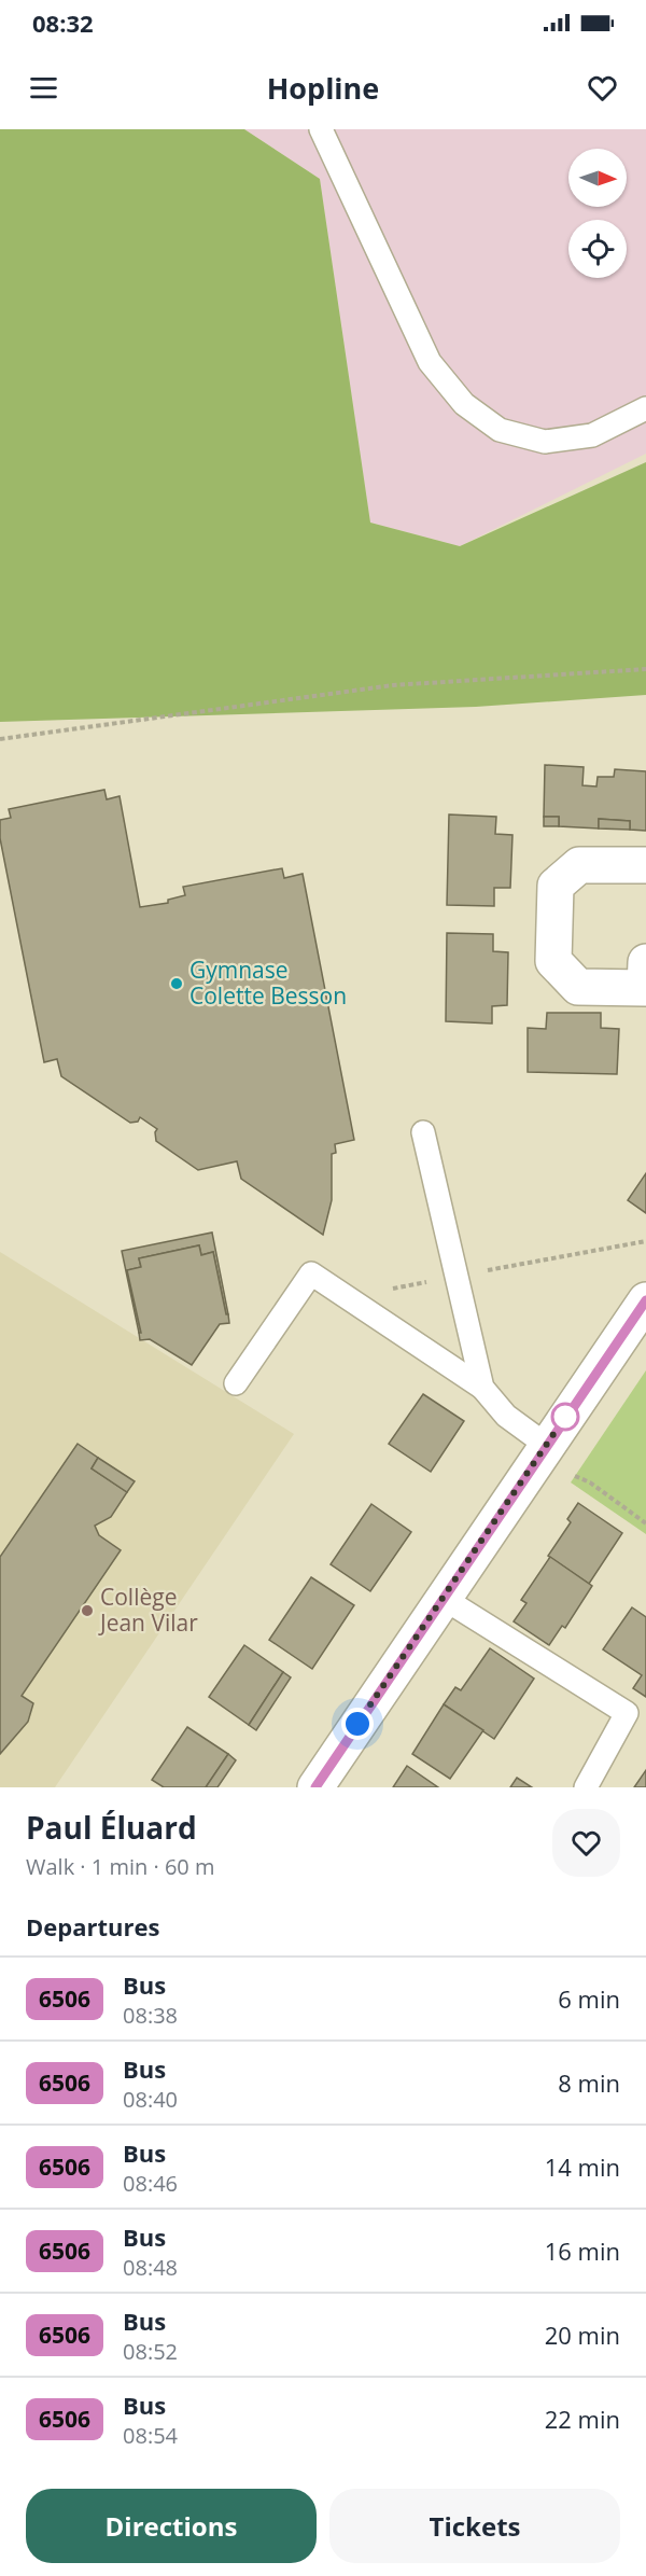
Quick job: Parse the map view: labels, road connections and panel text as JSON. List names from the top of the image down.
{
  "places": ["Gymnase Colette Besson", "Collège Jean Vilar"],
  "lines": ["bus line 6506"],
  "north": "right",
  "page": {
    "status": "08:32",
    "header": "Hopline",
    "heading": [
      ["Paul Éluard", "Walk · 1 min · 60 m"],
      "Departures"
    ],
    "list": [
      {
        "mark": "6506",
        "name": "Bus",
        "note": "08:38",
        "value": "6 min"
      },
      {
        "mark": "6506",
        "name": "Bus",
        "note": "08:40",
        "value": "8 min"
      },
      {
        "mark": "6506",
        "name": "Bus",
        "note": "08:46",
        "value": "14 min"
      },
      {
        "mark": "6506",
        "name": "Bus",
        "note": "08:48",
        "value": "16 min"
      },
      {
        "mark": "6506",
        "name": "Bus",
        "note": "08:52",
        "value": "20 min"
      },
      {
        "mark": "6506",
        "name": "Bus",
        "note": "08:54",
        "value": "22 min"
      }
    ],
    "buttons": ["Directions", "Tickets"]
  }
}
